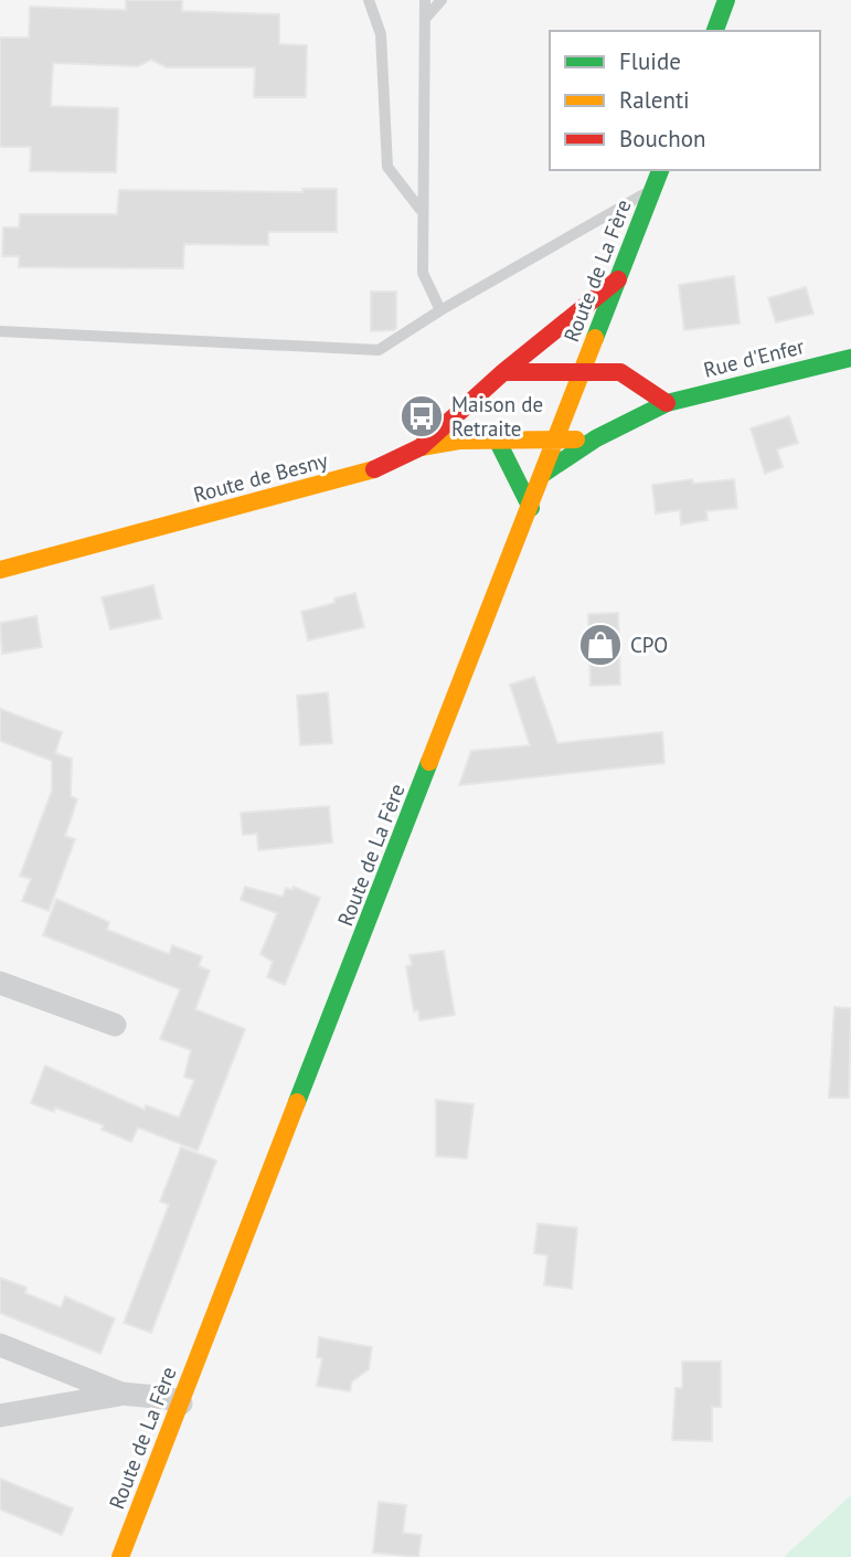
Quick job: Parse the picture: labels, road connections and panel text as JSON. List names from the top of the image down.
{
  "streets": {
    "main road": ["Route de La Fère", "Rue d'Enfer", "Route de Besny"]
  },
  "crossings": [
    ["Route de La Fère", "Rue d'Enfer"],
    ["Route de La Fère", "Route de Besny"]
  ],
  "places": {
    "bus stop": ["Maison de Retraite"],
    "shop": ["CPO"]
  },
  "legend": ["Fluide", "Ralenti", "Bouchon"]
}
